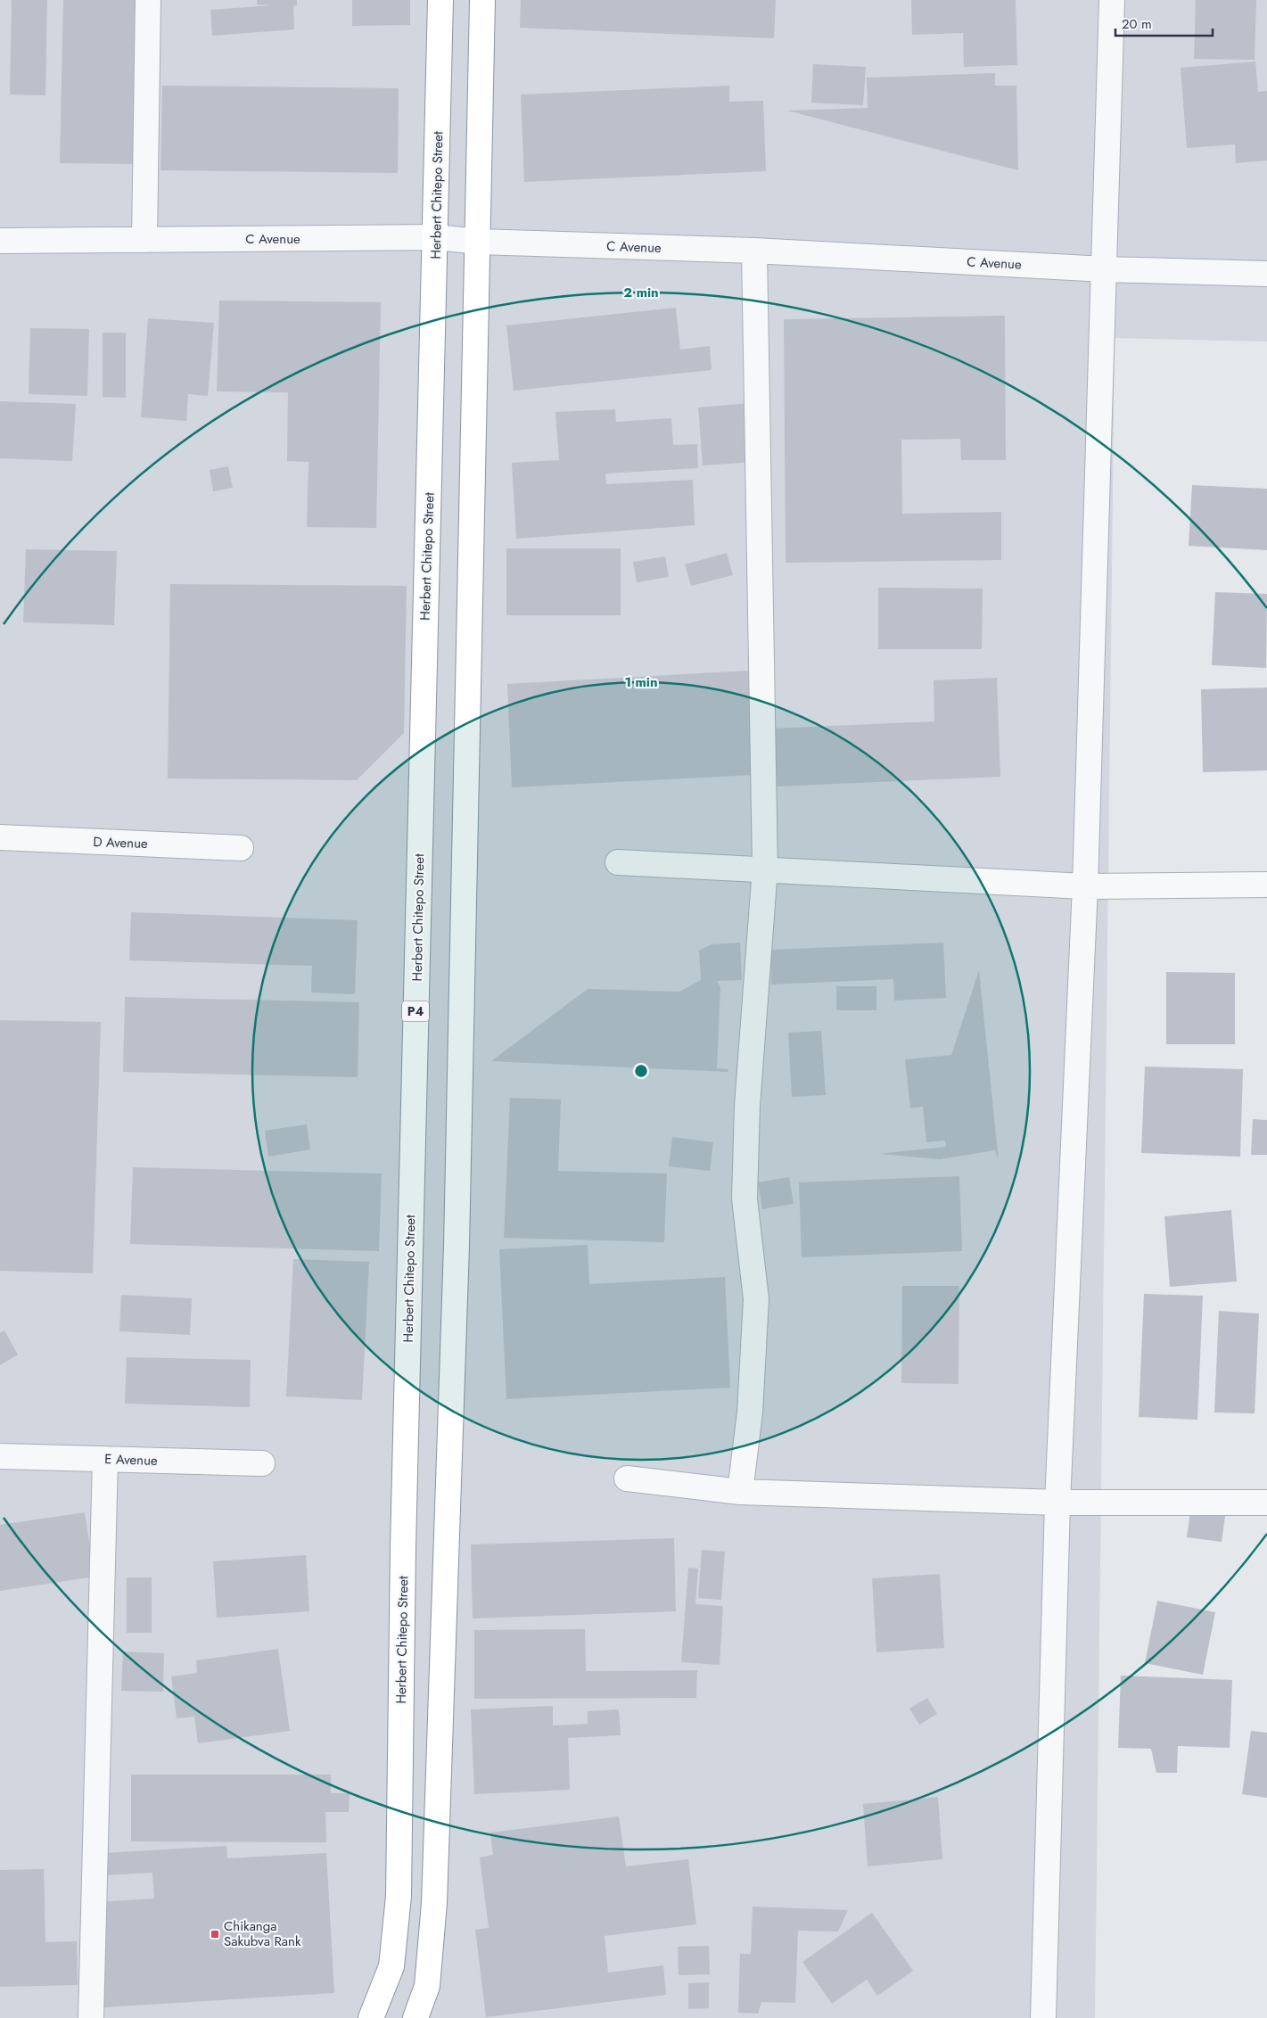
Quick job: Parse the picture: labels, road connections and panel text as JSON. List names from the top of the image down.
{
  "streets": {
    "highway": ["Herbert Chitepo Street", "P4"],
    "street": ["C Avenue", "D Avenue", "E Avenue"]
  },
  "crossings": [
    ["Herbert Chitepo Street", "C Avenue"]
  ],
  "places": {
    "transit": ["Chikanga Sakubva Rank"]
  },
  "scale_bar": "20 m",
  "rings": ["2 min", "1 min"]
}
